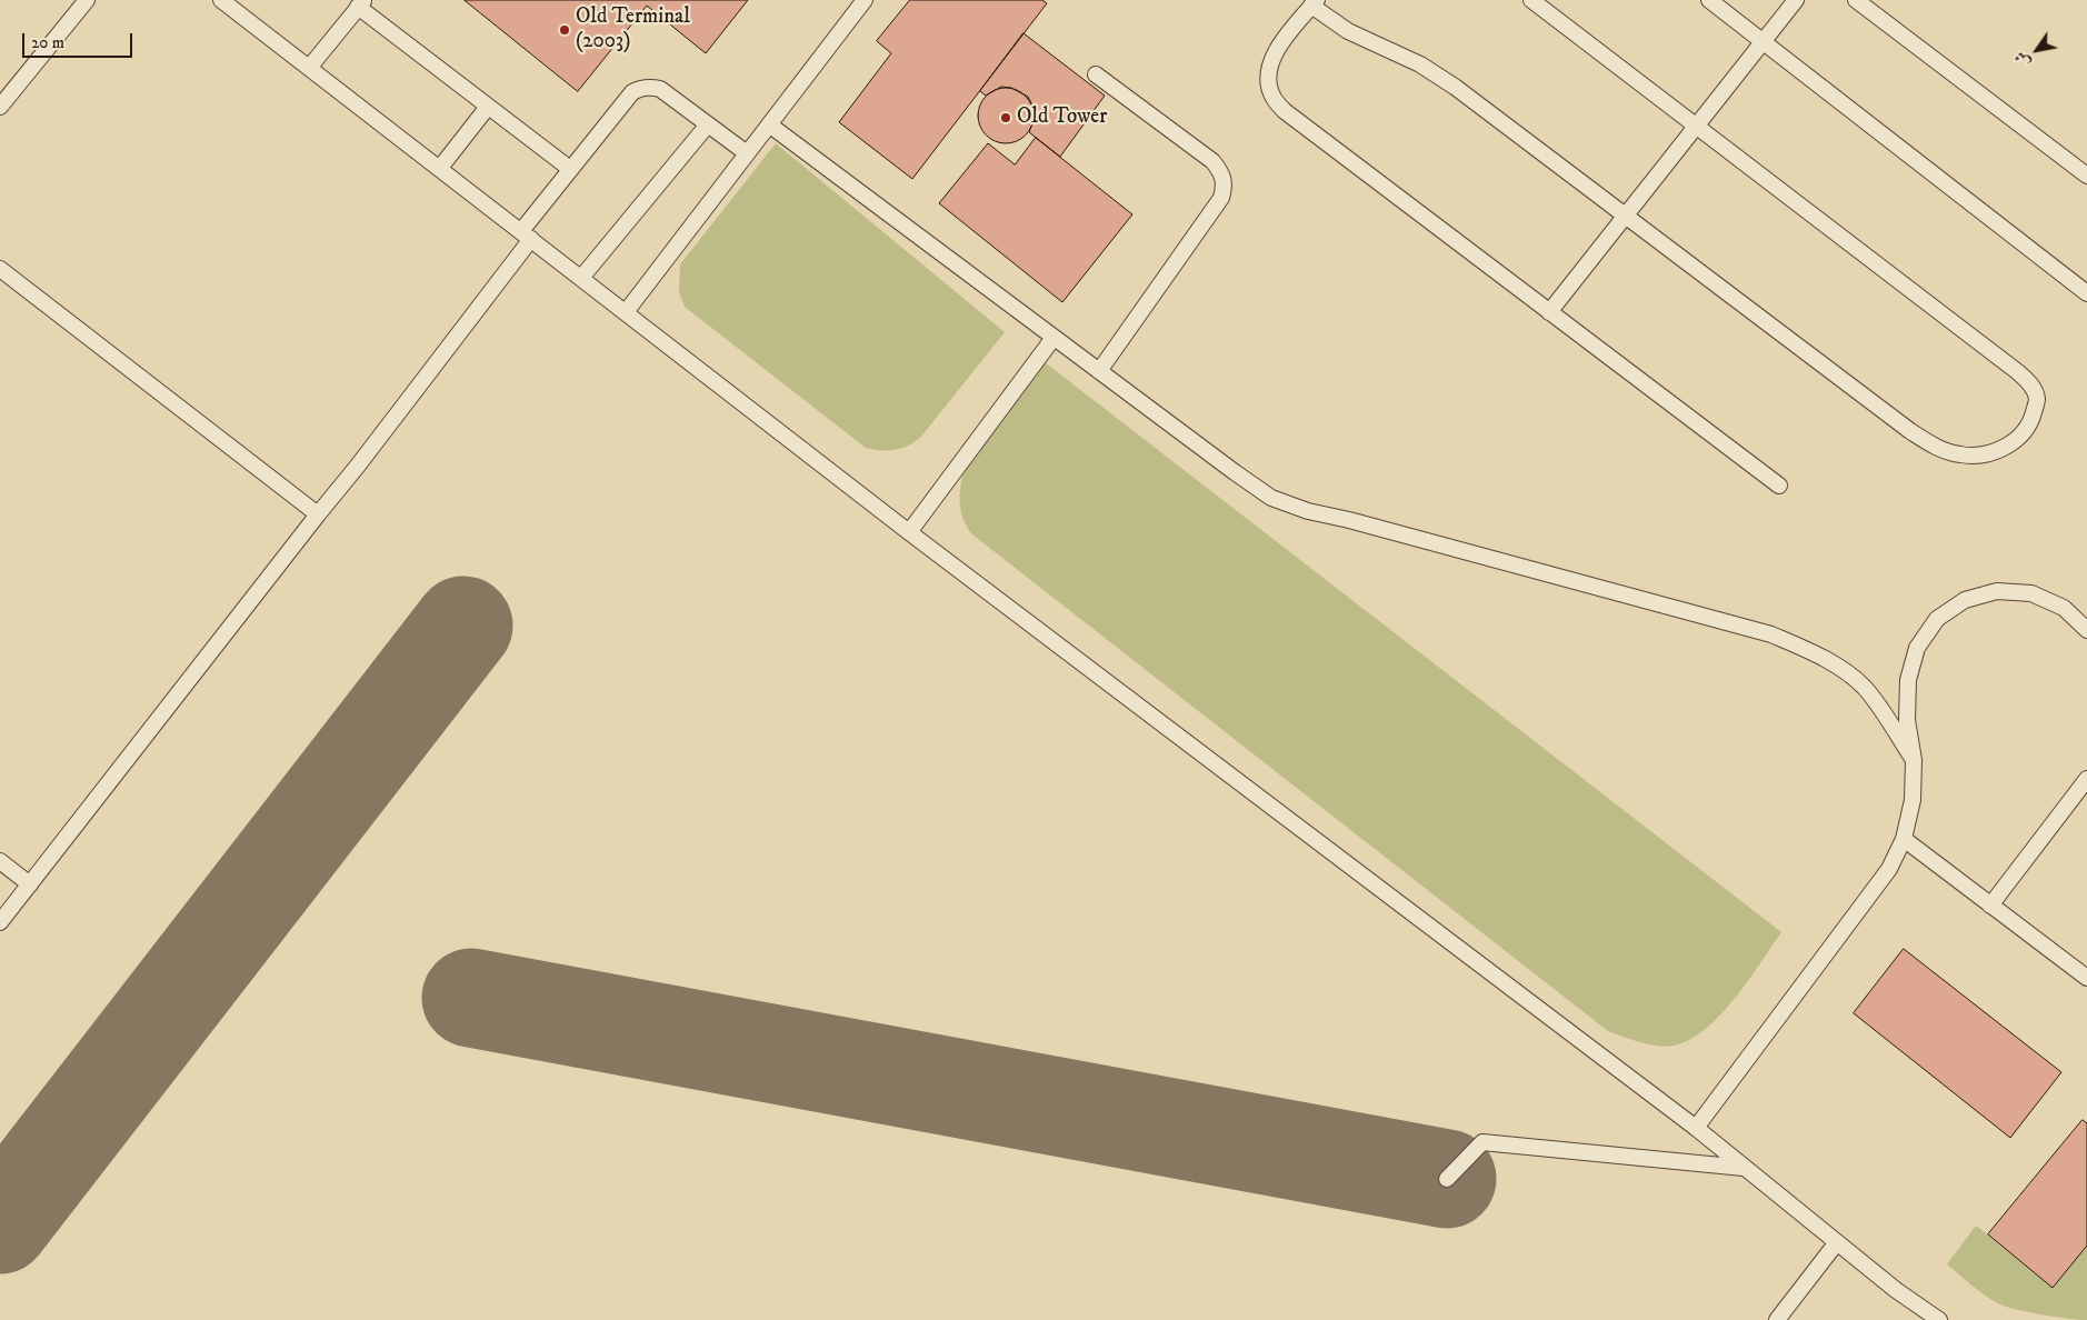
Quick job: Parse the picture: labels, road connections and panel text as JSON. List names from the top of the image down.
{
  "places": ["Old Terminal (2003)", "Old Tower"],
  "scale_bar": "20 m",
  "north": "bottom left"
}
